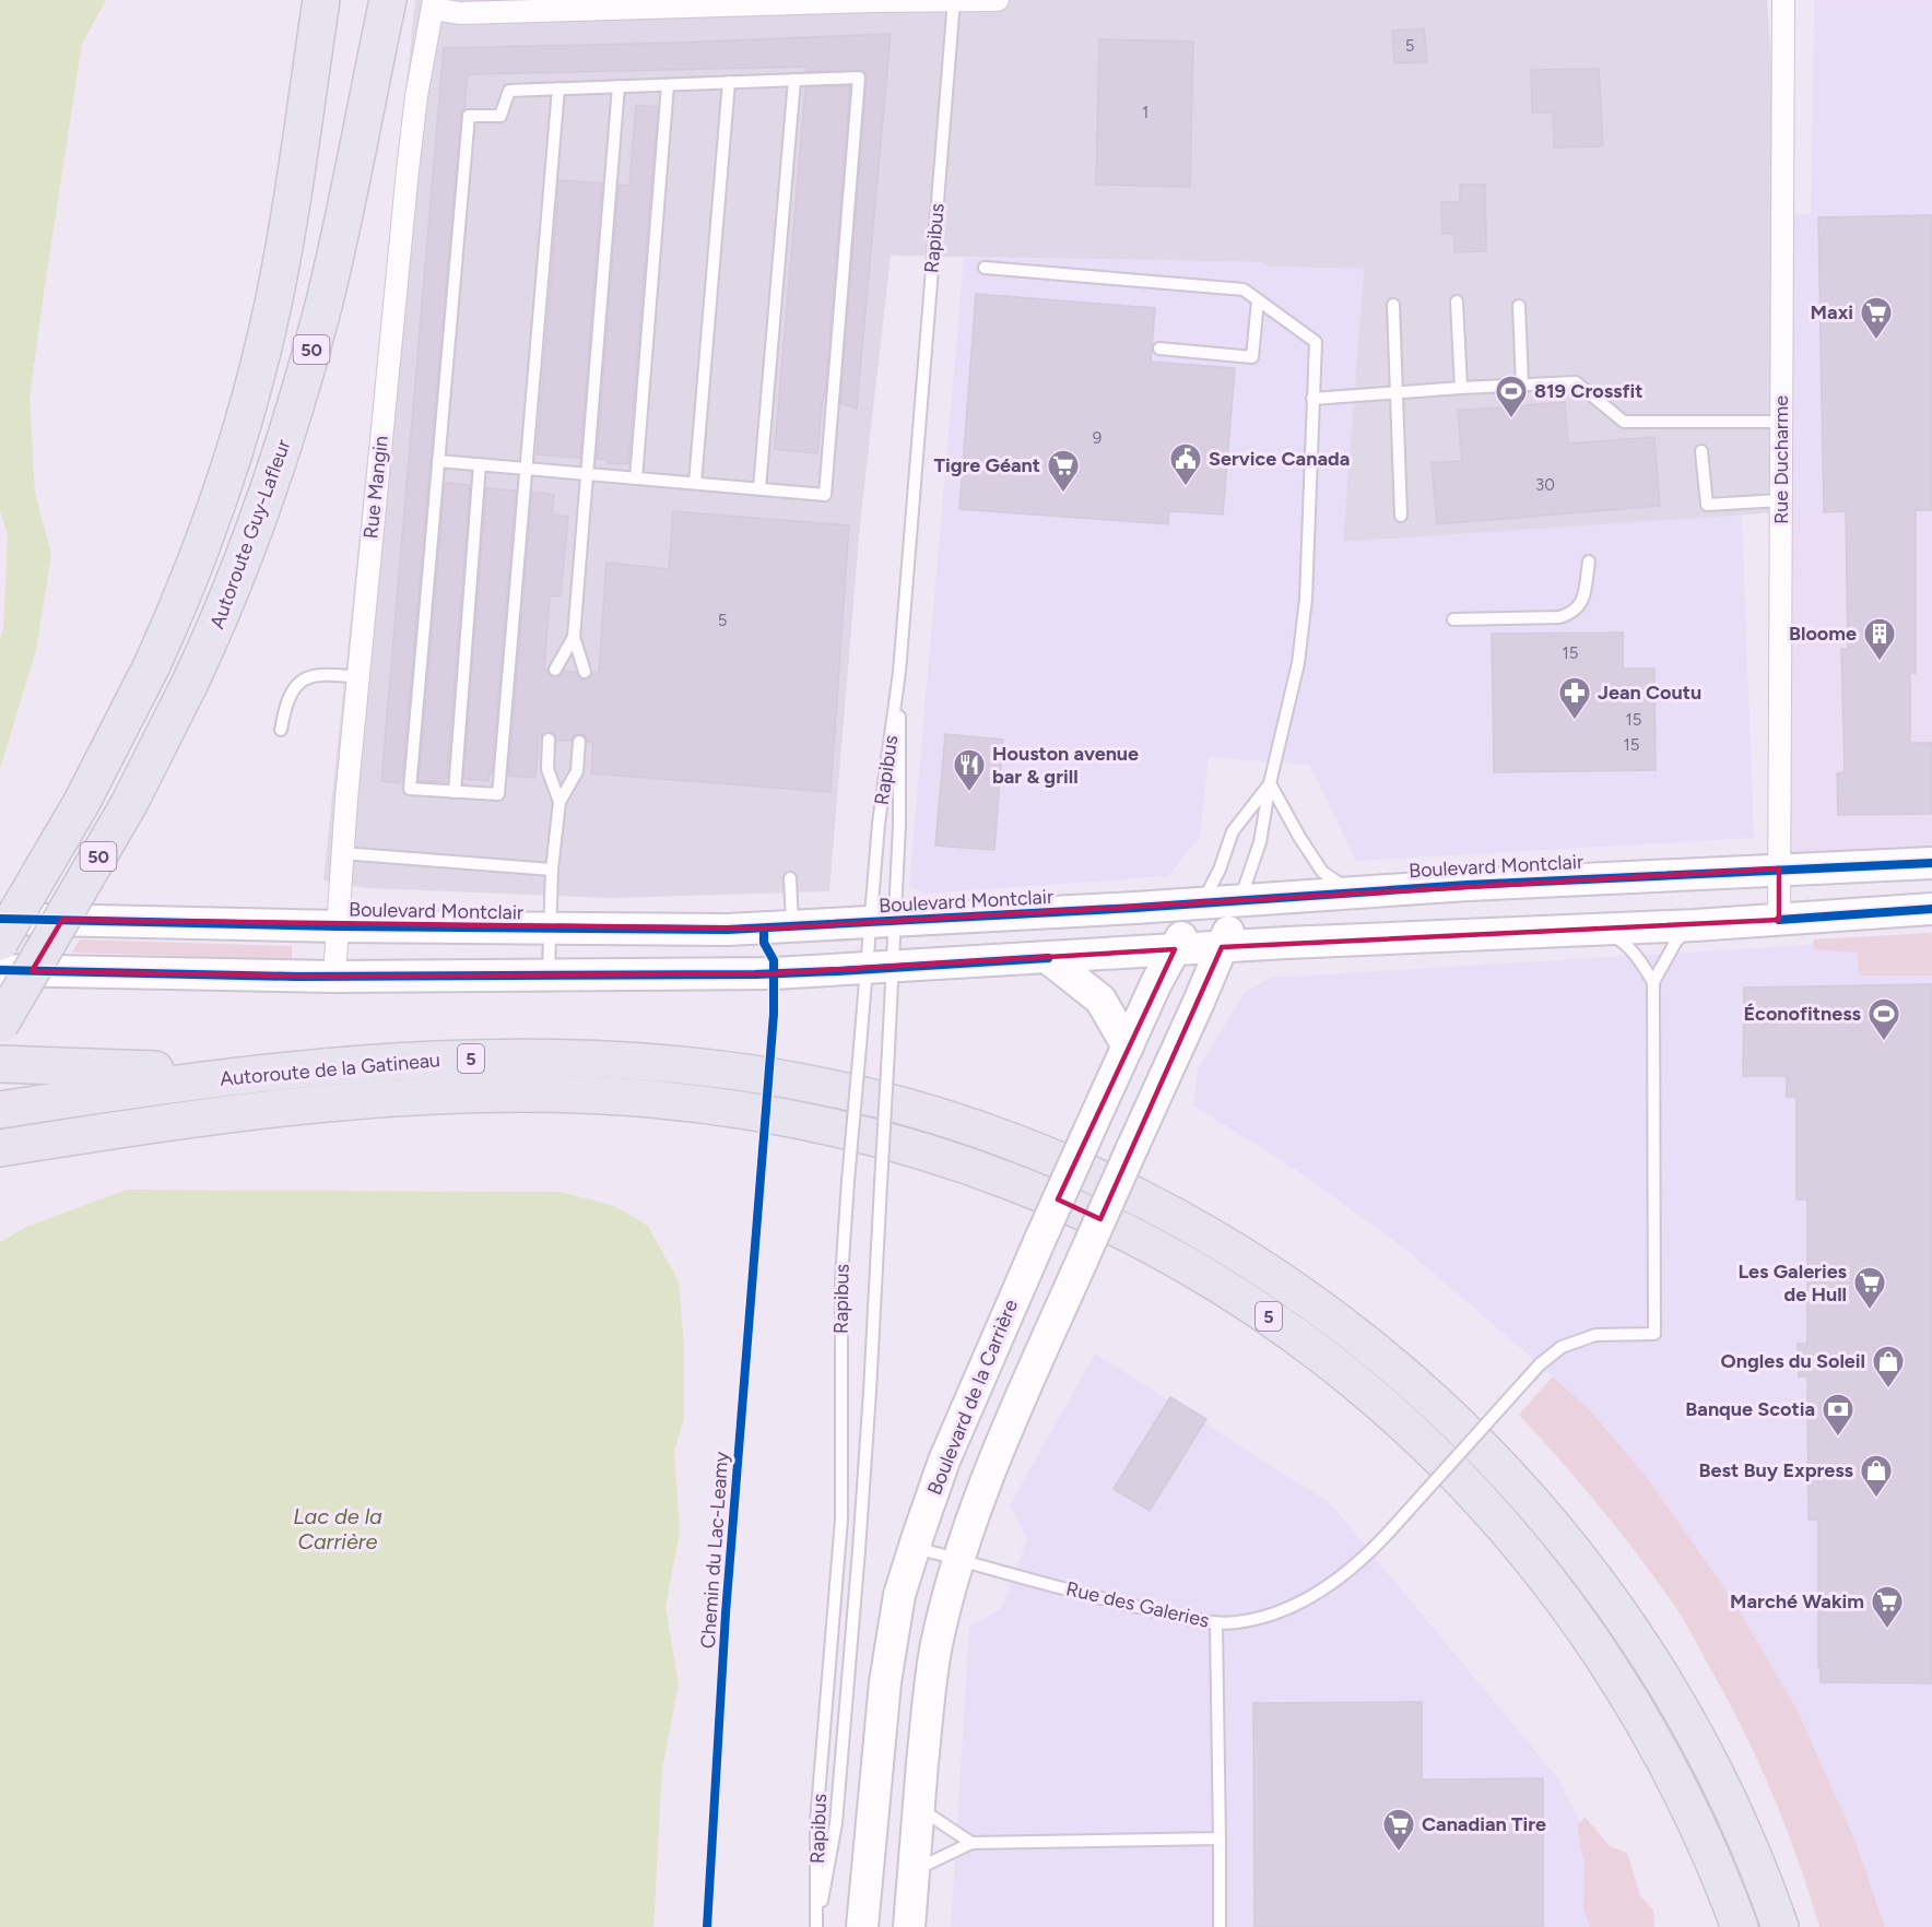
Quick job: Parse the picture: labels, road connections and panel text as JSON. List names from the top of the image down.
{
  "streets": {
    "highway": [
      "50",
      "Autoroute Guy-Lafleur",
      "5",
      "Autoroute de la Gatineau"
    ],
    "main road": ["Boulevard Montclair", "Boulevard de la Carrière"],
    "street": ["Rue Ducharme", "Rue Mangin"],
    "lane": ["Rapibus", "Rue des Galeries"],
    "cycle path": ["Chemin du Lac-Leamy"]
  },
  "crossings": [
    ["Rapibus", "Boulevard Montclair"],
    ["Rue Ducharme", "Boulevard Montclair"],
    ["Rue Mangin", "Boulevard Montclair"],
    ["Autoroute Guy-Lafleur", "Boulevard Montclair"],
    ["Boulevard Montclair", "Boulevard de la Carrière"],
    ["Boulevard de la Carrière", "Rue des Galeries"]
  ],
  "water": ["Lac de la Carrière"],
  "places": {
    "supermarket": [
      "Maxi",
      "Tigre Géant",
      "Les Galeries de Hull",
      "Marché Wakim",
      "Canadian Tire"
    ],
    "sports": ["819 Crossfit", "Éconofitness"],
    "public building": ["Service Canada"],
    "building": ["Bloome"],
    "pharmacy": ["Jean Coutu"],
    "restaurant": ["Houston avenue bar & grill"],
    "shop": ["Ongles du Soleil", "Best Buy Express"],
    "bank": ["Banque Scotia"]
  },
  "house_numbers": [
    "5",
    "1",
    "9",
    "30",
    "5",
    "15",
    "15",
    "15"
  ]
}
